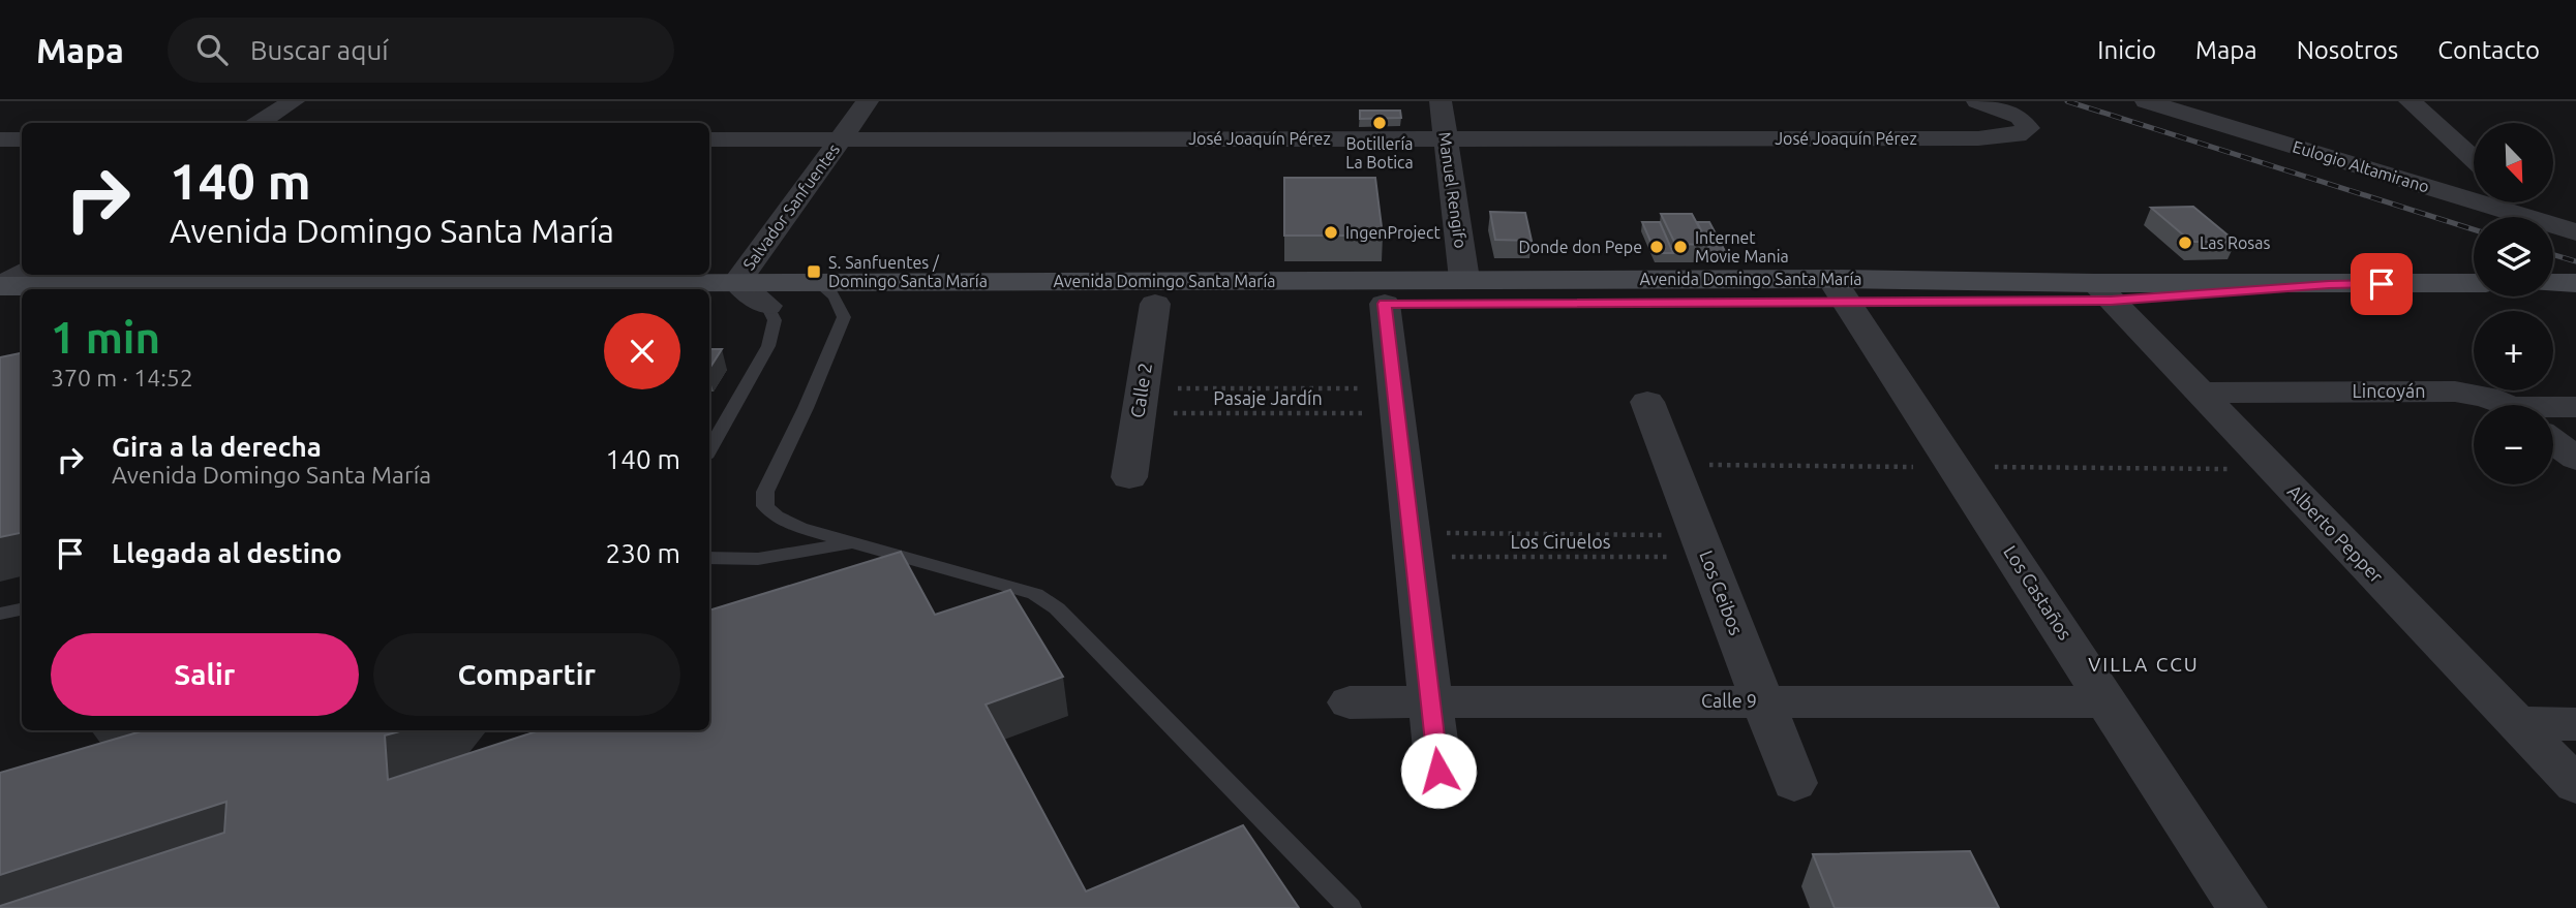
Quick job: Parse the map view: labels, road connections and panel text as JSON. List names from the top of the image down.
{
  "streets": {
    "main road": ["Avenida Domingo Santa María"],
    "street": [
      "José Joaquín Pérez",
      "Eulogio Altamirano",
      "Manuel Rengifo",
      "Salvador Sanfuentes",
      "Calle 2",
      "Lincoyán",
      "Alberto Pepper",
      "Los Ceibos",
      "Los Castaños",
      "Calle 9"
    ],
    "path": ["Pasaje Jardín", "Los Ciruelos"]
  },
  "crossings": [
    ["José Joaquín Pérez", "Manuel Rengifo"],
    ["José Joaquín Pérez", "Salvador Sanfuentes"],
    ["Manuel Rengifo", "Avenida Domingo Santa María"],
    ["Salvador Sanfuentes", "Avenida Domingo Santa María"],
    ["Avenida Domingo Santa María", "Calle 2"],
    ["Avenida Domingo Santa María", "Alberto Pepper"],
    ["Avenida Domingo Santa María", "Los Castaños"],
    ["Calle 2", "Pasaje Jardín"],
    ["Lincoyán", "Alberto Pepper"],
    ["Los Ciruelos", "Los Ceibos"],
    ["Los Ceibos", "Calle 9"],
    ["Los Castaños", "Calle 9"]
  ],
  "districts": ["VILLA CCU"],
  "places": {
    "other": [
      "Botillería La Botica",
      "IngenProject",
      "Las Rosas",
      "Donde don Pepe",
      "Internet Movie Mania"
    ],
    "transit": ["S. Sanfuentes / Domingo Santa María"]
  },
  "north": "bottom right",
  "page": {
    "header": "Mapa",
    "search": "Buscar aquí",
    "nav": [
      "Inicio",
      "Mapa",
      "Nosotros",
      "Contacto"
    ],
    "map_buttons": ["+", "−"],
    "turn": ["140 m", "Avenida Domingo Santa María"],
    "heading": ["1 min", "370 m · 14:52"],
    "list": [
      {
        "name": "Gira a la derecha",
        "note": "Avenida Domingo Santa María",
        "value": "140 m"
      },
      {
        "name": "Llegada al destino",
        "value": "230 m"
      }
    ],
    "buttons": ["Salir", "Compartir"]
  }
}
